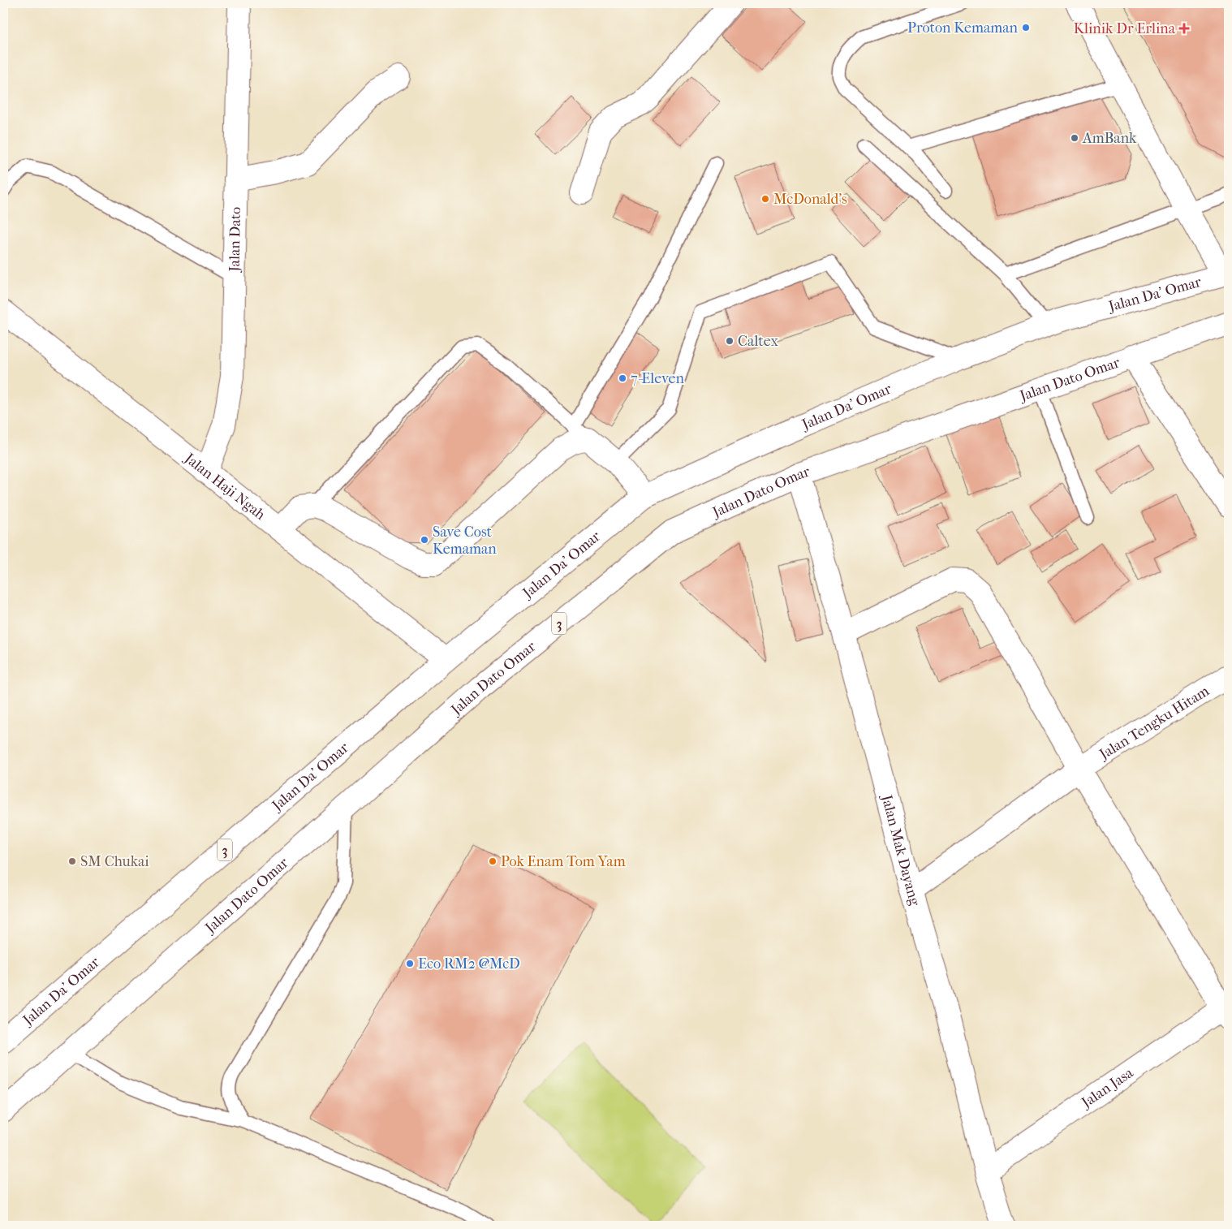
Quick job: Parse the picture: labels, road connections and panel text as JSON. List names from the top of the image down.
{
  "streets": {
    "main road": [
      "Jalan Dato",
      "Jalan Da' Omar",
      "Jalan Dato Omar",
      "Jalan Haji Ngah",
      "3",
      "Jalan Tengku Hitam",
      "Jalan Mak Dayang",
      "Jalan Jasa"
    ]
  },
  "crossings": [
    ["Jalan Dato", "Jalan Haji Ngah"],
    ["Jalan Da' Omar", "Jalan Haji Ngah"],
    ["Jalan Dato Omar", "Jalan Mak Dayang"],
    ["Jalan Tengku Hitam", "Jalan Mak Dayang"],
    ["Jalan Mak Dayang", "Jalan Jasa"]
  ],
  "places": {
    "other": [
      "Proton Kemaman",
      "AmBank",
      "McDonald's",
      "Caltex",
      "7-Eleven",
      "Save Cost Kemaman",
      "SM Chukai",
      "Pok Enam Tom Yam",
      "Eco RM2 @McD"
    ],
    "health": ["Klinik Dr Erlina"]
  }
}
